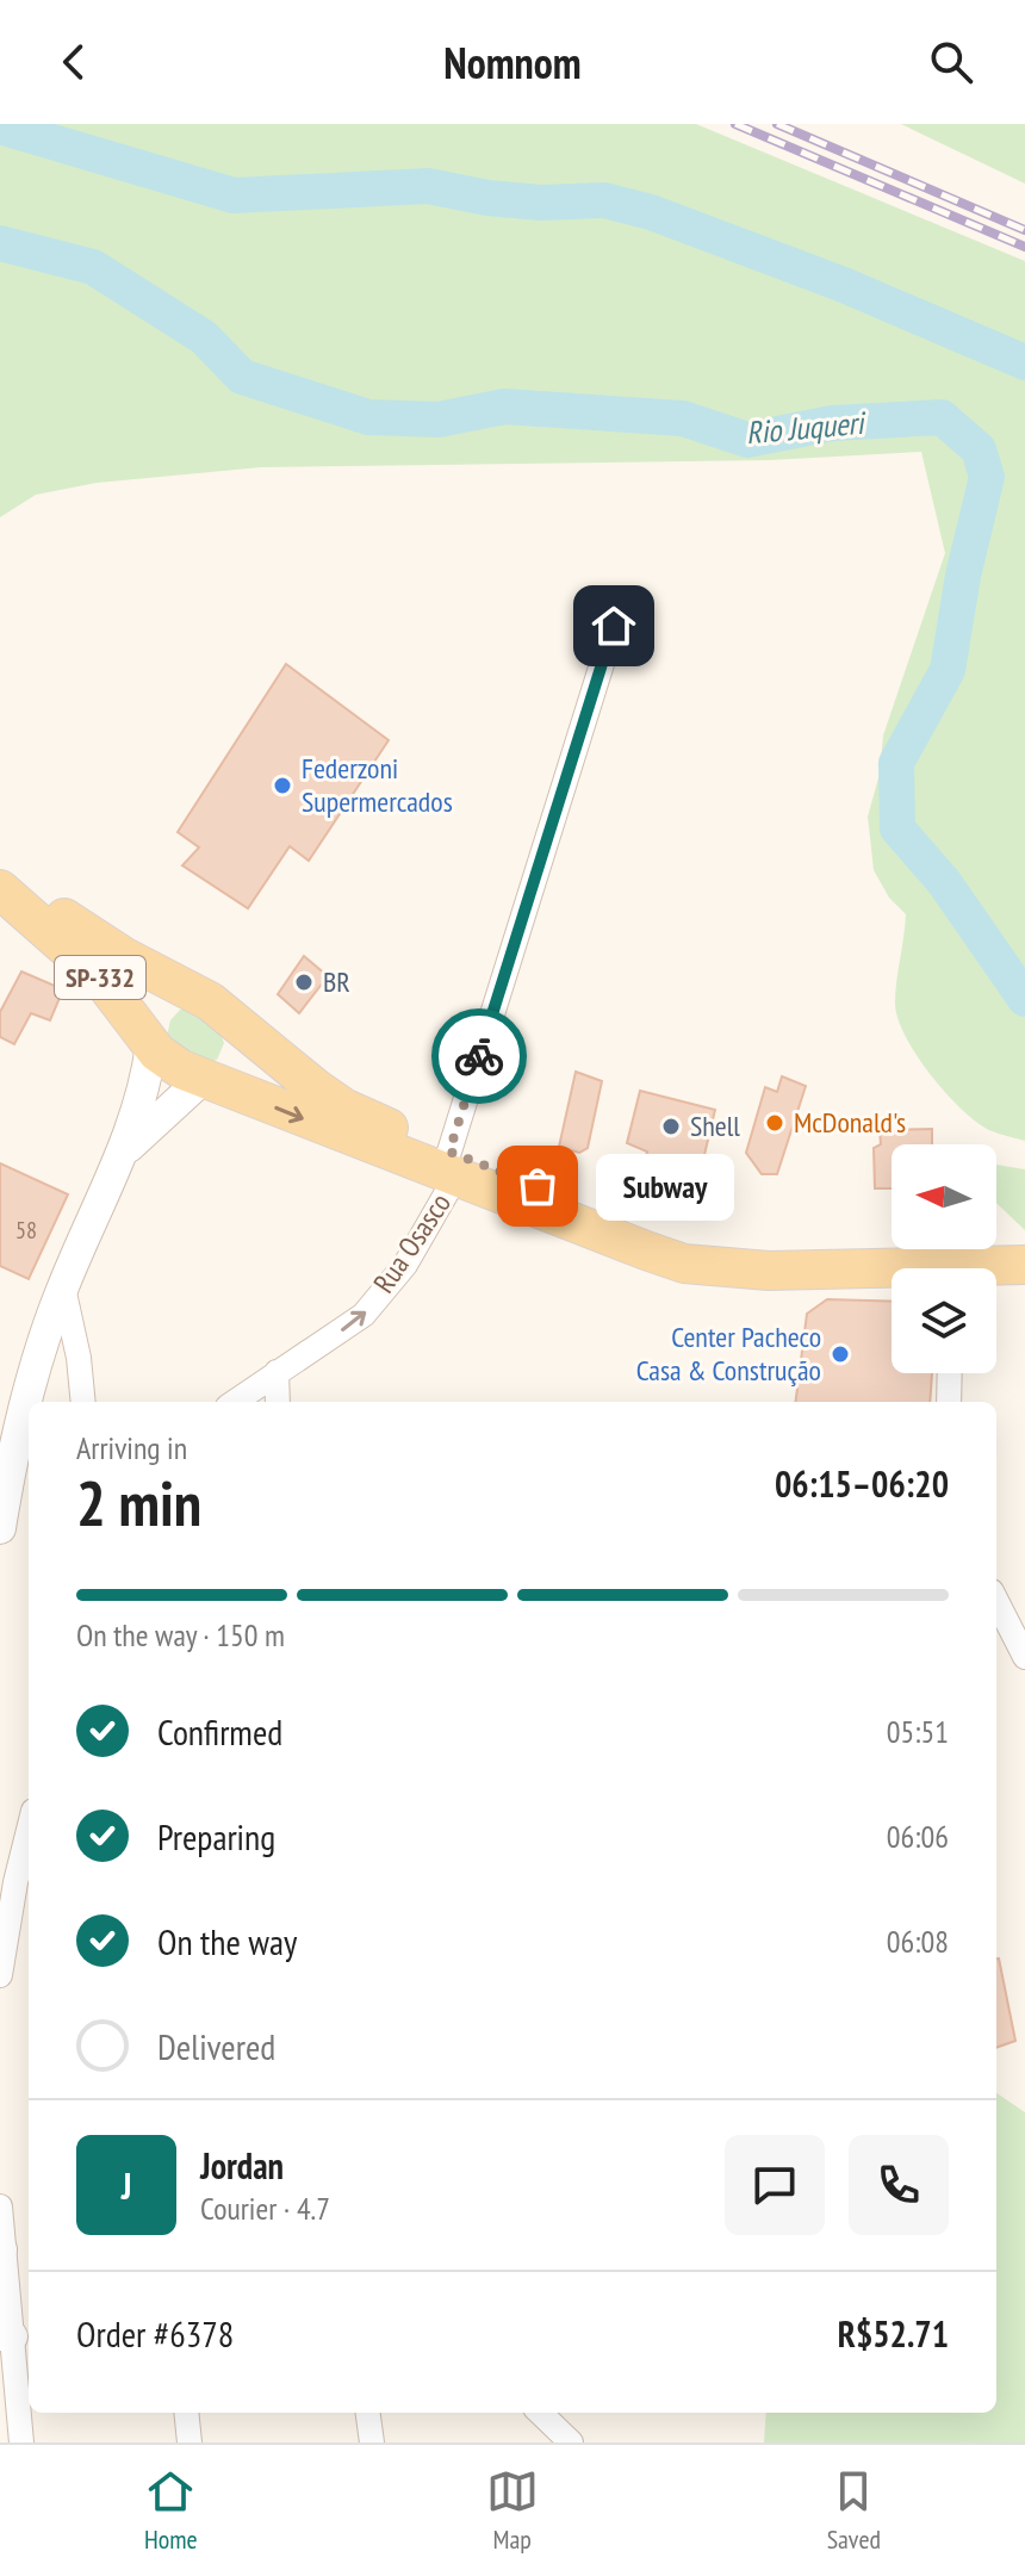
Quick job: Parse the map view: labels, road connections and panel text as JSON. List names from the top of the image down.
{
  "streets": {
    "main road": ["SP-332"],
    "street": ["Rua Osasco"]
  },
  "crossings": [
    ["SP-332", "Rua Osasco"]
  ],
  "water": ["Rio Juqueri"],
  "places": [
    "Federzoni Supermercados",
    "BR",
    "McDonald's",
    "Shell",
    "Subway",
    "Center Pacheco Casa & Construção"
  ],
  "house_numbers": ["58"],
  "north": "left",
  "page": {
    "header": "Nomnom",
    "bubble": "Subway",
    "heading": ["2 min", "Arriving in", "06:15–06:20"],
    "panel": [
      "Jordan",
      "Courier · 4.7",
      "Order #6378",
      "R$52.71"
    ],
    "bar": "On the way · 150 m",
    "list": [
      ["Confirmed", "05:51"],
      ["Preparing", "06:06"],
      ["On the way", "06:08"],
      "Delivered"
    ],
    "round": "J",
    "tabs": ["Home", "Map", "Saved"]
  }
}
